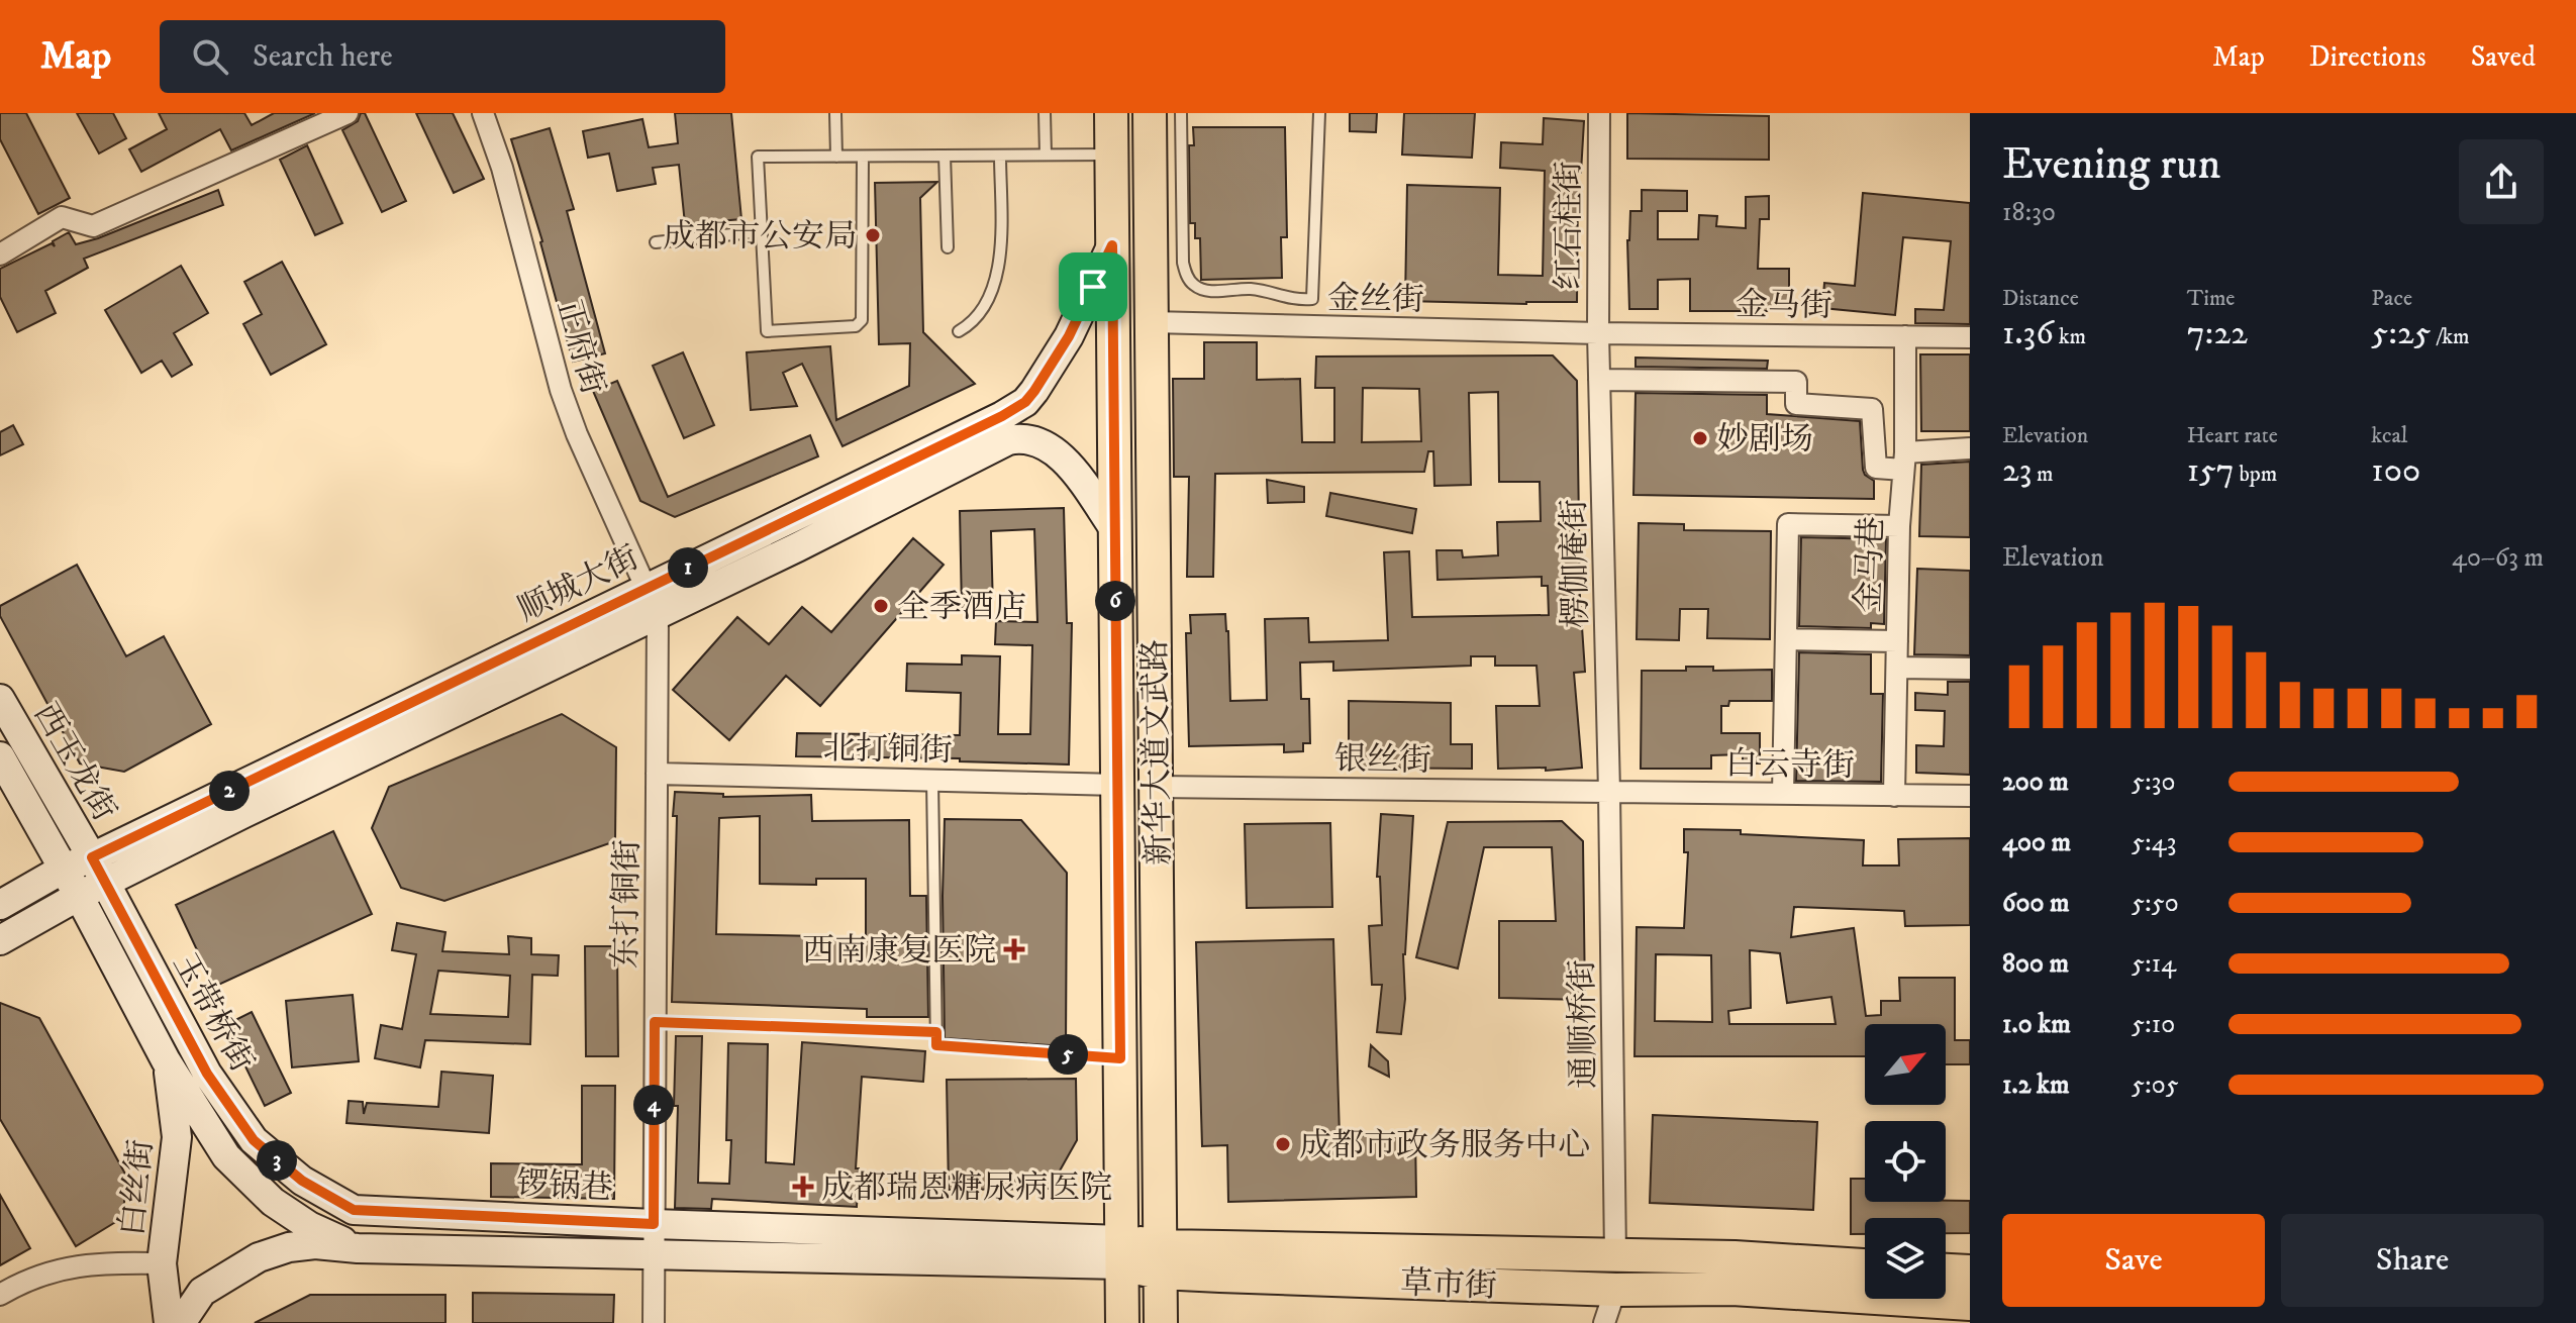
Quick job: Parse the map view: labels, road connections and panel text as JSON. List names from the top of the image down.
{
  "streets": {
    "main road": [
      "顺城大街",
      "新华大道文武路",
      "西玉龙街",
      "玉带桥街",
      "锣锅巷",
      "白丝街",
      "草市街"
    ],
    "street": [
      "红石柱街",
      "金丝街",
      "金马街",
      "正府街",
      "楞伽庵街",
      "金马巷",
      "北打铜街",
      "银丝街",
      "白云寺街",
      "东打铜街",
      "通顺桥街"
    ]
  },
  "crossings": [
    ["红石柱街", "金丝街"],
    ["红石柱街", "金马街"],
    ["红石柱街", "楞伽庵街"],
    ["金丝街", "金马街"],
    ["金丝街", "楞伽庵街"],
    ["金丝街", "新华大道文武路"],
    ["金马街", "楞伽庵街"],
    ["金马街", "金马巷"],
    ["正府街", "顺城大街"],
    ["正府街", "东打铜街"],
    ["楞伽庵街", "银丝街"],
    ["楞伽庵街", "白云寺街"],
    ["楞伽庵街", "通顺桥街"],
    ["金马巷", "白云寺街"],
    ["顺城大街", "新华大道文武路"],
    ["顺城大街", "西玉龙街"],
    ["顺城大街", "东打铜街"],
    ["顺城大街", "玉带桥街"],
    ["北打铜街", "新华大道文武路"],
    ["北打铜街", "东打铜街"],
    ["新华大道文武路", "银丝街"],
    ["新华大道文武路", "锣锅巷"],
    ["新华大道文武路", "草市街"],
    ["银丝街", "白云寺街"],
    ["银丝街", "通顺桥街"],
    ["西玉龙街", "玉带桥街"],
    ["西玉龙街", "白丝街"],
    ["白云寺街", "通顺桥街"],
    ["东打铜街", "锣锅巷"],
    ["玉带桥街", "锣锅巷"],
    ["通顺桥街", "草市街"],
    ["锣锅巷", "草市街"]
  ],
  "places": {
    "other": [
      "成都市公安局",
      "妙剧场",
      "全季酒店",
      "成都市政务服务中心"
    ],
    "health": ["西南康复医院", "成都瑞恩糖尿病医院"]
  },
  "north": "top right",
  "page": {
    "header": "Map",
    "search": "Search here",
    "nav": ["Map", "Directions", "Saved"],
    "heading": ["Evening run", "18:30"],
    "stats": [
      ["Distance", "1.36 km"],
      ["Time", "7:22"],
      ["Pace", "5:25 /km"],
      ["Elevation", "23 m"],
      ["Heart rate", "157 bpm"],
      ["kcal", "100"]
    ],
    "chart": ["Elevation", "40–63 m"],
    "pins": [
      "1",
      "6",
      "2",
      "5",
      "4",
      "3"
    ],
    "list": [
      {
        "name": "200 m",
        "note": "5:30"
      },
      {
        "name": "400 m",
        "note": "5:43"
      },
      {
        "name": "600 m",
        "note": "5:50"
      },
      {
        "name": "800 m",
        "note": "5:14"
      },
      {
        "name": "1.0 km",
        "note": "5:10"
      },
      {
        "name": "1.2 km",
        "note": "5:05"
      }
    ],
    "buttons": ["Save", "Share"]
  }
}
